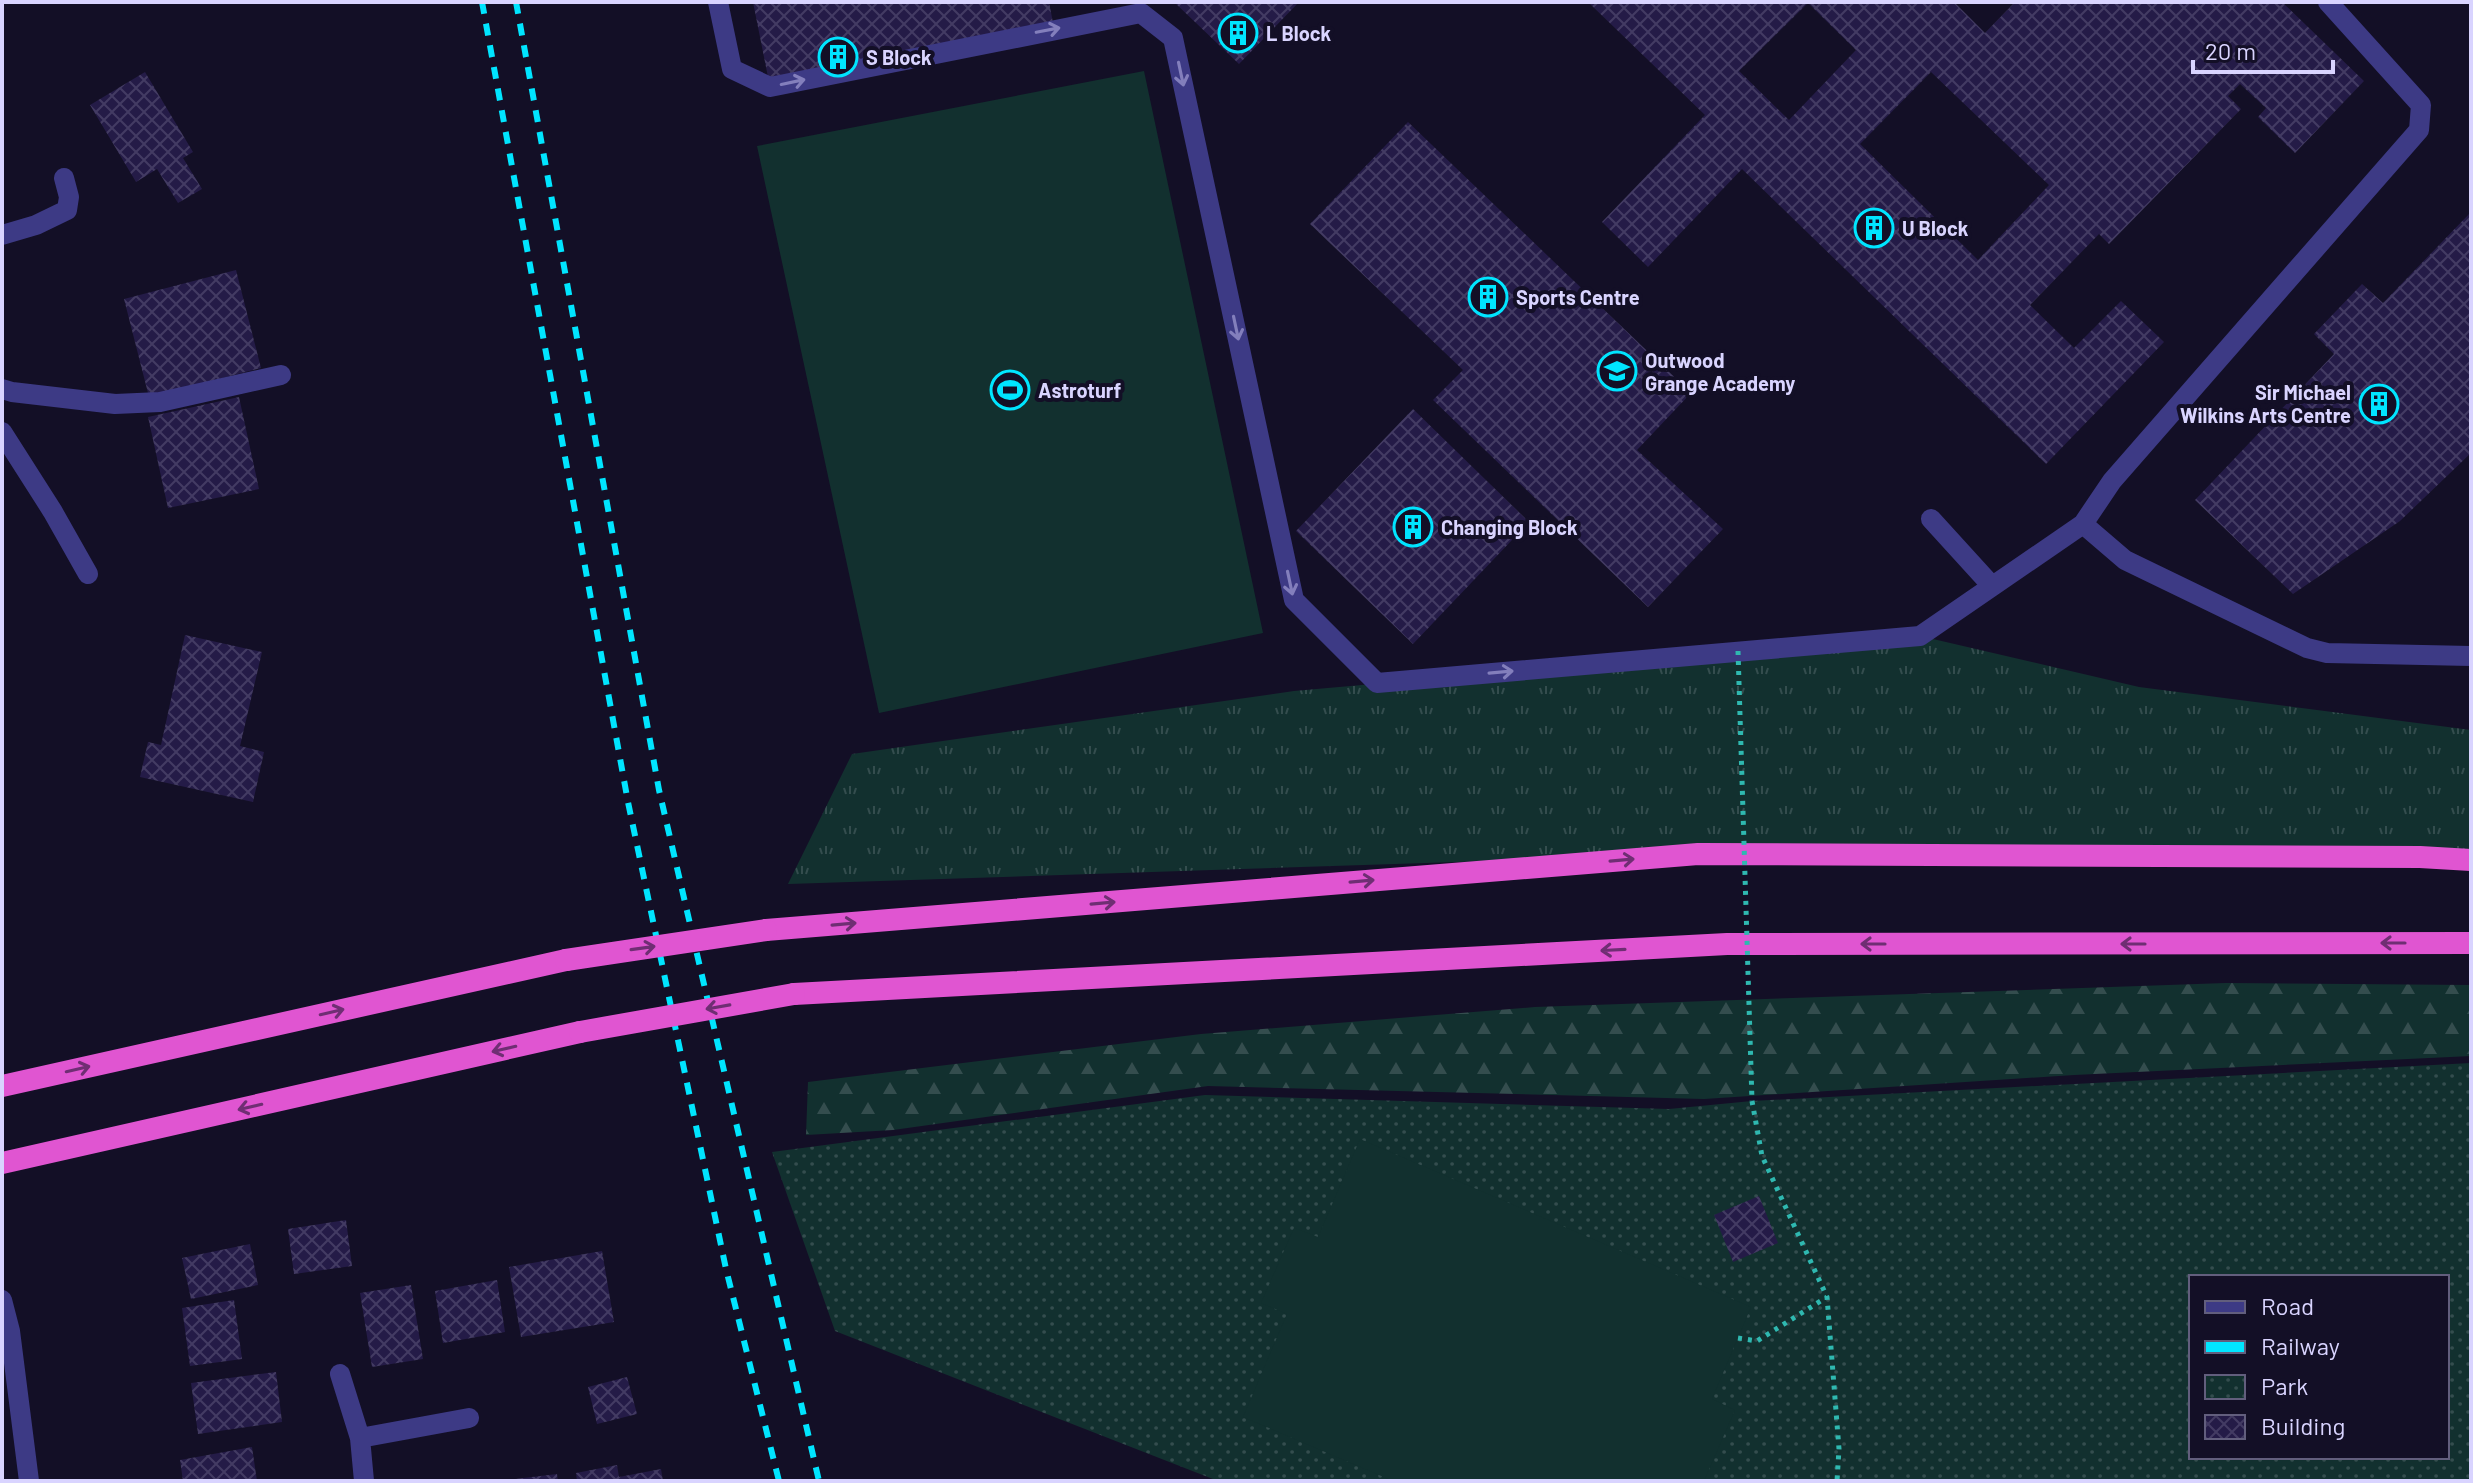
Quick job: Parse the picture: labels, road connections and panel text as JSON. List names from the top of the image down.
{
  "places": {
    "building": [
      "L Block",
      "S Block",
      "U Block",
      "Sports Centre",
      "Sir Michael Wilkins Arts Centre",
      "Changing Block"
    ],
    "school or university": ["Outwood Grange Academy"],
    "sports": ["Astroturf"]
  },
  "legend": [
    "Road",
    "Railway",
    "Park",
    "Building"
  ],
  "scale_bar": "20 m"
}
